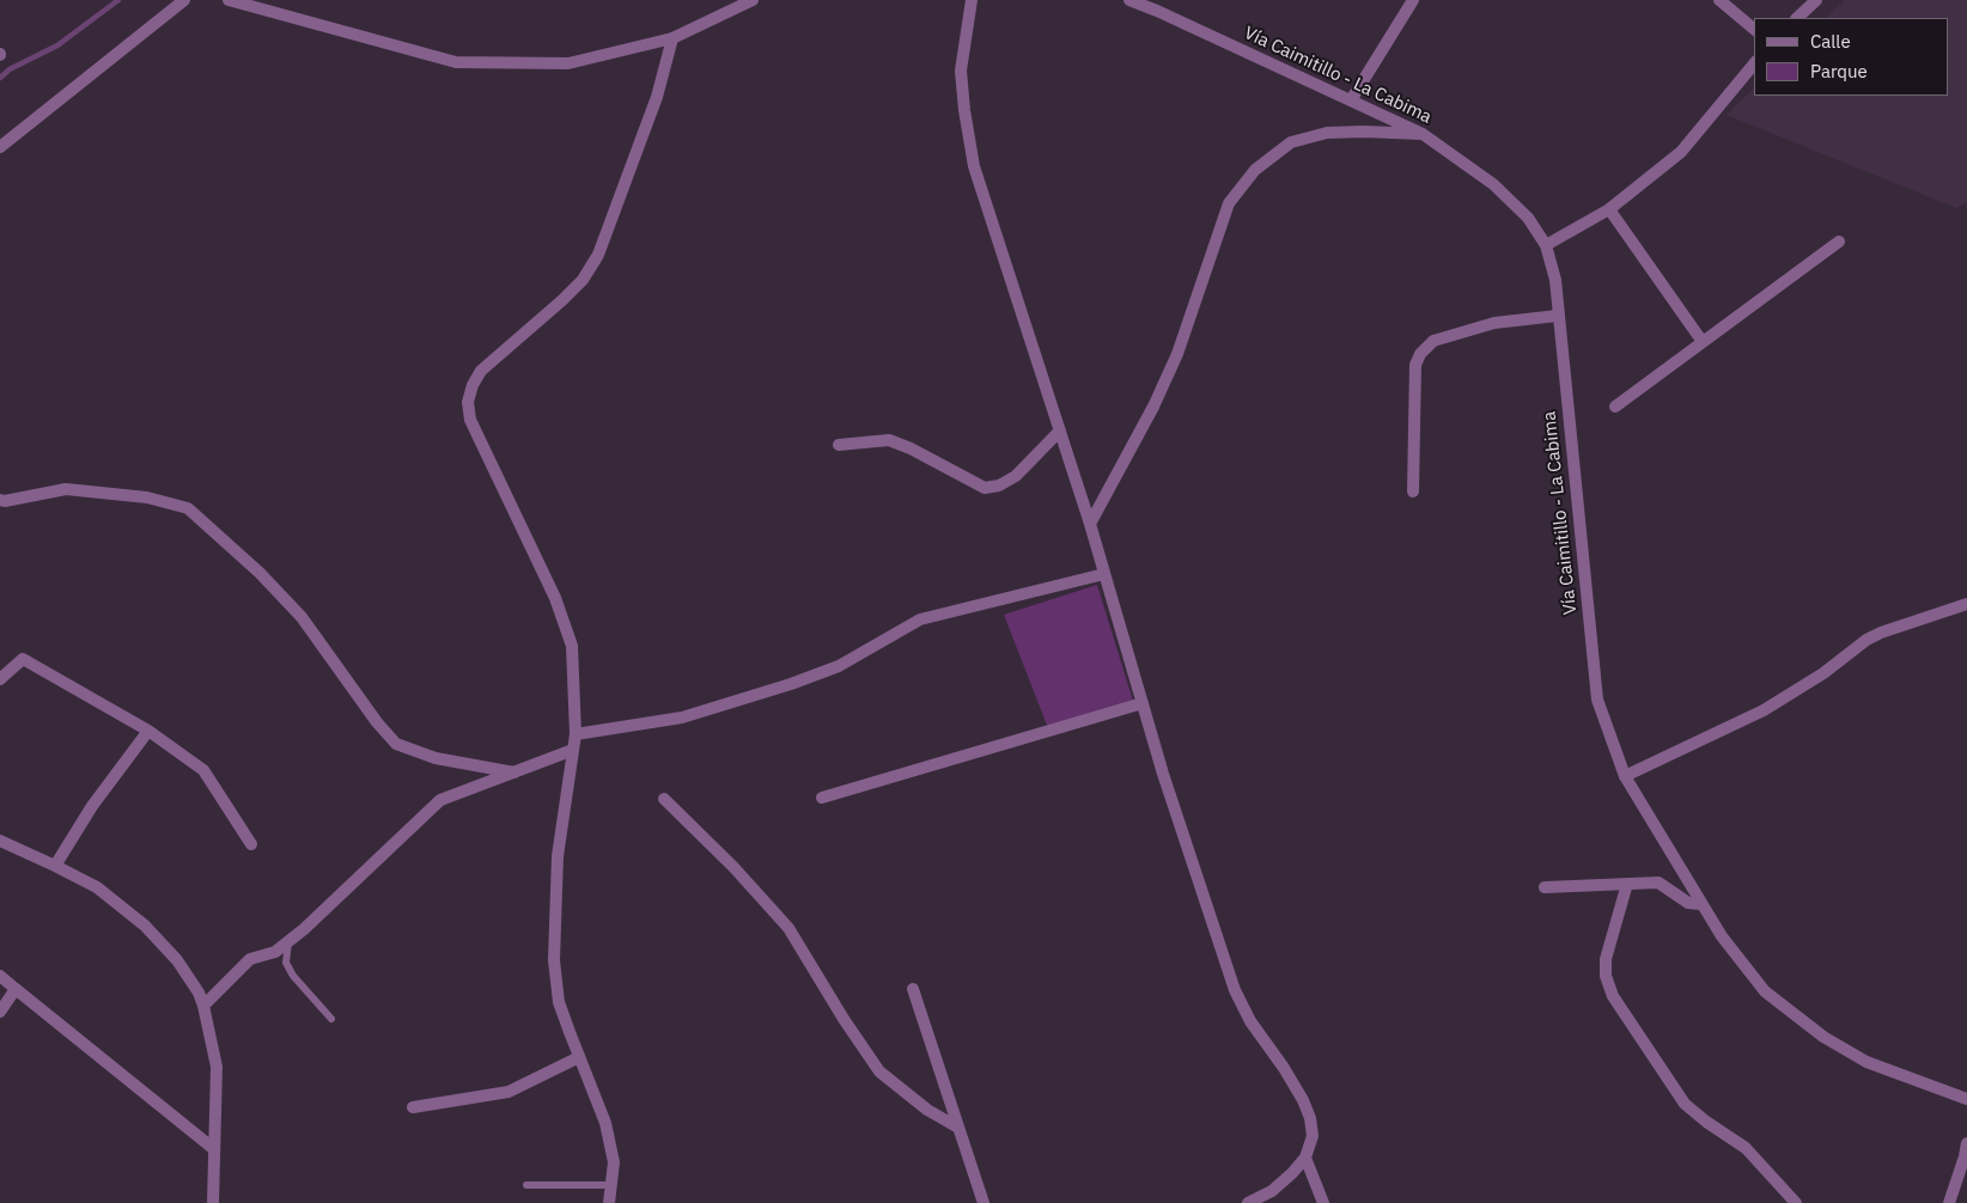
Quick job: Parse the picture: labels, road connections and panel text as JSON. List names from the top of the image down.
{
  "streets": {
    "street": ["Vía Caimitillo - La Cabima"]
  },
  "legend": ["Calle", "Parque"]
}
